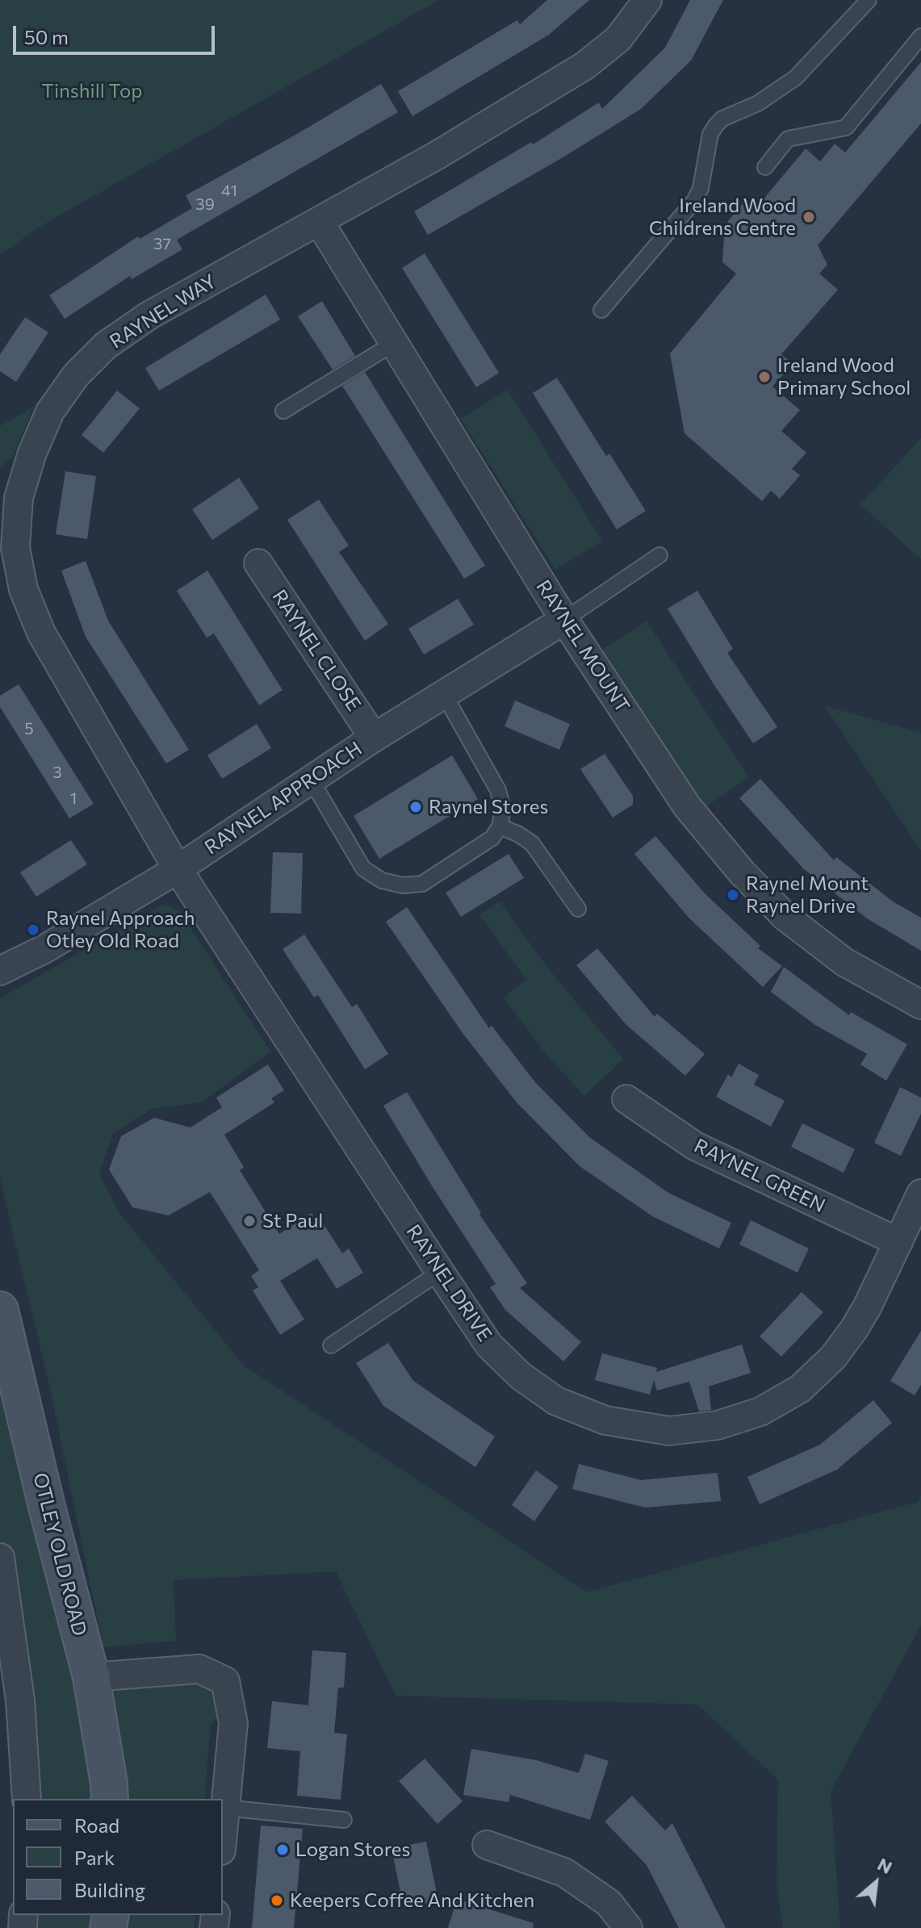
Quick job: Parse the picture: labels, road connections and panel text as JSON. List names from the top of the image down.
{
  "streets": {
    "street": [
      "RAYNEL WAY",
      "RAYNEL MOUNT",
      "RAYNEL CLOSE",
      "RAYNEL APPROACH",
      "RAYNEL GREEN",
      "RAYNEL DRIVE",
      "OTLEY OLD ROAD"
    ]
  },
  "crossings": [
    ["RAYNEL WAY", "RAYNEL MOUNT"],
    ["RAYNEL WAY", "RAYNEL APPROACH"],
    ["RAYNEL WAY", "RAYNEL DRIVE"],
    ["RAYNEL MOUNT", "RAYNEL APPROACH"],
    ["RAYNEL CLOSE", "RAYNEL APPROACH"],
    ["RAYNEL APPROACH", "RAYNEL DRIVE"],
    ["RAYNEL GREEN", "RAYNEL DRIVE"]
  ],
  "parks": ["Tinshill Top"],
  "places": [
    "Ireland Wood Childrens Centre",
    "Ireland Wood Primary School",
    "Raynel Stores",
    "Raynel Mount Raynel Drive",
    "Raynel Approach Otley Old Road",
    "St Paul",
    "Logan Stores",
    "Keepers Coffee And Kitchen"
  ],
  "house_numbers": [
    "41",
    "39",
    "37",
    "5",
    "3",
    "1"
  ],
  "legend": ["Road", "Park", "Building"],
  "scale_bar": "50 m",
  "north": "top right"
}
